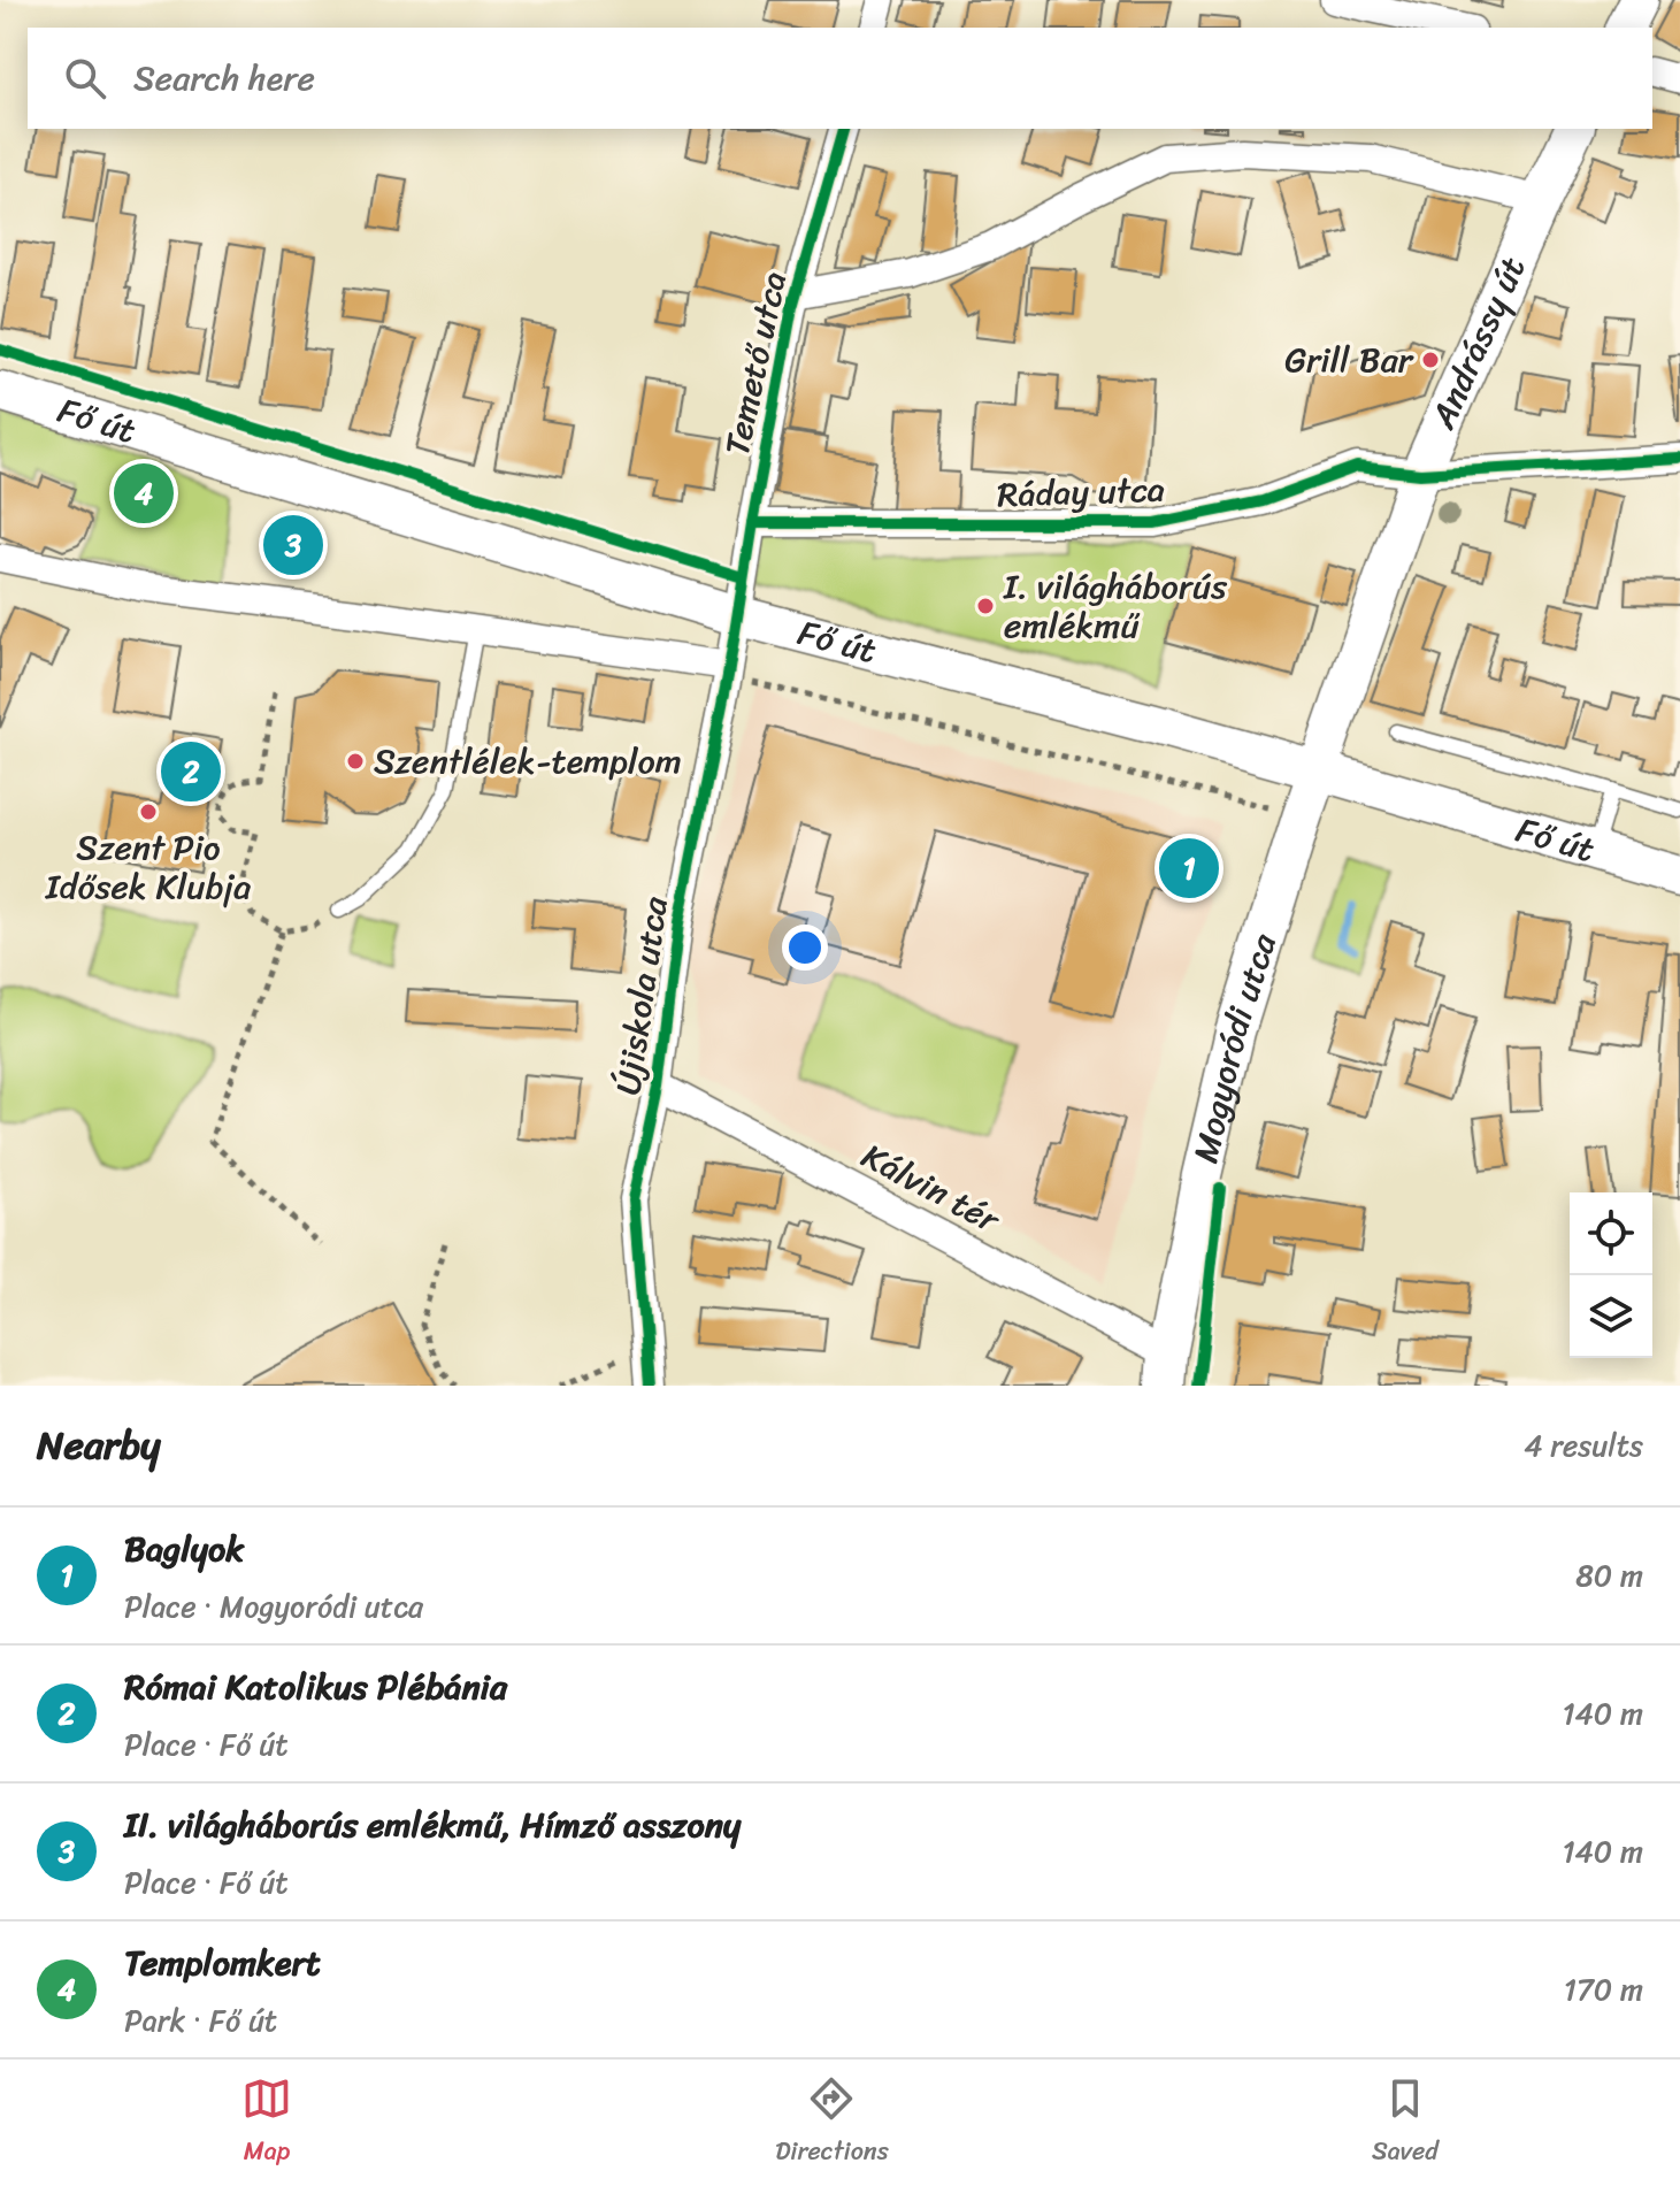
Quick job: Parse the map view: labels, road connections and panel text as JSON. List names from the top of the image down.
{
  "streets": {
    "main road": ["Andrássy út", "Fő út", "Mogyoródi utca"],
    "street": [
      "Temető utca",
      "Ráday utca",
      "Újiskola utca",
      "Kálvin tér"
    ]
  },
  "crossings": [
    ["Andrássy út", "Fő út"],
    ["Andrássy út", "Ráday utca"],
    ["Andrássy út", "Mogyoródi utca"],
    ["Temető utca", "Fő út"],
    ["Temető utca", "Ráday utca"],
    ["Temető utca", "Újiskola utca"],
    ["Fő út", "Újiskola utca"],
    ["Fő út", "Mogyoródi utca"],
    ["Újiskola utca", "Kálvin tér"],
    ["Mogyoródi utca", "Kálvin tér"]
  ],
  "places": [
    "Grill Bar",
    "I. világháborús emlékmű",
    "Szentlélek-templom",
    "Szent Pio Idősek Klubja"
  ],
  "page": {
    "search": "Search here",
    "pins": [
      "4",
      "3",
      "2",
      "1"
    ],
    "heading": ["Nearby", "4 results"],
    "list": [
      {
        "mark": "1",
        "name": "Baglyok",
        "note": "Place · Mogyoródi utca",
        "value": "80 m"
      },
      {
        "mark": "2",
        "name": "Római Katolikus Plébánia",
        "note": "Place · Fő út",
        "value": "140 m"
      },
      {
        "mark": "3",
        "name": "II. világháborús emlékmű, Hímző asszony",
        "note": "Place · Fő út",
        "value": "140 m"
      },
      {
        "mark": "4",
        "name": "Templomkert",
        "note": "Park · Fő út",
        "value": "170 m"
      }
    ],
    "nav": ["Map", "Directions", "Saved"]
  }
}
